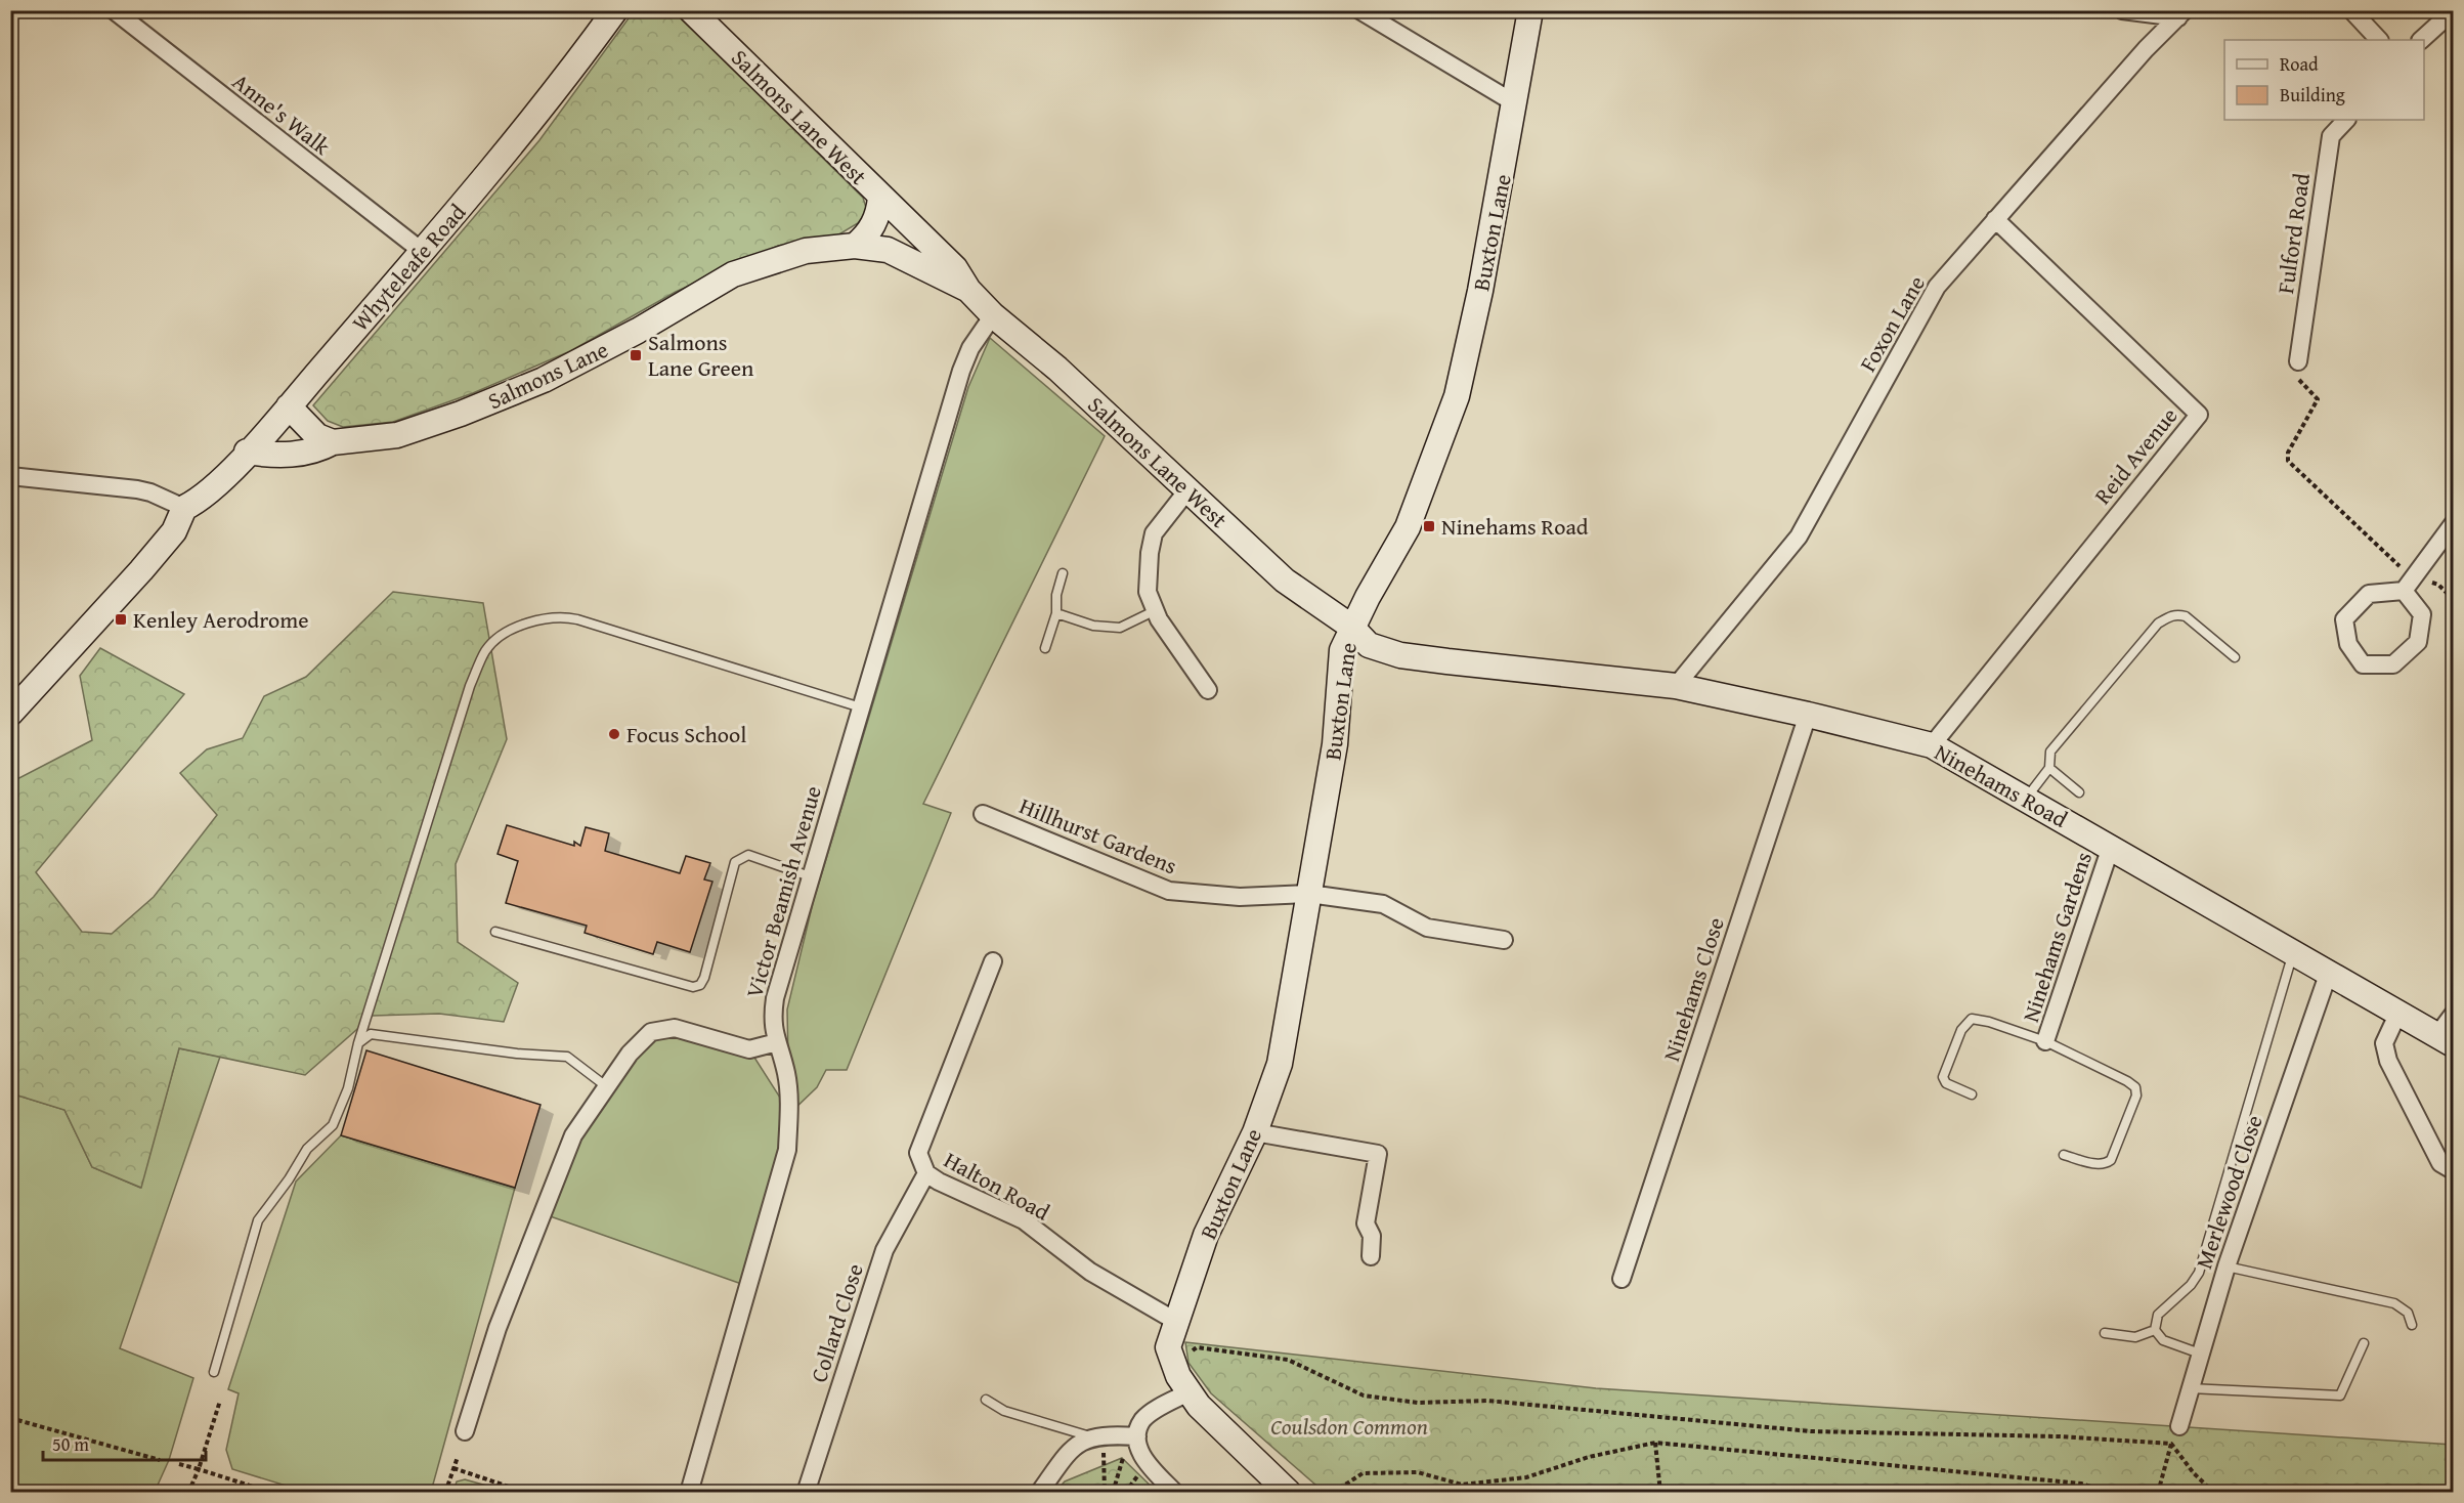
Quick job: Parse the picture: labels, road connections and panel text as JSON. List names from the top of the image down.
{
  "streets": {
    "street": [
      "Anne's Walk",
      "Salmons Lane West",
      "Buxton Lane",
      "Fulford Road",
      "Whyteleafe Road",
      "Foxon Lane",
      "Salmons Lane",
      "Reid Avenue",
      "Ninehams Road",
      "Hillhurst Gardens",
      "Victor Beamish Avenue",
      "Ninehams Gardens",
      "Ninehams Close",
      "Halton Road",
      "Merlewood Close",
      "Collard Close"
    ]
  },
  "crossings": [
    ["Anne's Walk", "Whyteleafe Road"],
    ["Salmons Lane West", "Buxton Lane"],
    ["Salmons Lane West", "Salmons Lane"],
    ["Salmons Lane West", "Ninehams Road"],
    ["Salmons Lane West", "Victor Beamish Avenue"],
    ["Buxton Lane", "Ninehams Road"],
    ["Buxton Lane", "Hillhurst Gardens"],
    ["Buxton Lane", "Halton Road"],
    ["Whyteleafe Road", "Salmons Lane"],
    ["Foxon Lane", "Reid Avenue"],
    ["Foxon Lane", "Ninehams Road"],
    ["Reid Avenue", "Ninehams Road"],
    ["Ninehams Road", "Ninehams Gardens"],
    ["Ninehams Road", "Ninehams Close"],
    ["Ninehams Road", "Merlewood Close"],
    ["Halton Road", "Collard Close"]
  ],
  "parks": ["Coulsdon Common"],
  "places": {
    "transit": ["Salmons Lane Green", "Ninehams Road", "Kenley Aerodrome"],
    "other": ["Focus School"]
  },
  "legend": ["Road", "Building"],
  "scale_bar": "50 m"
}
